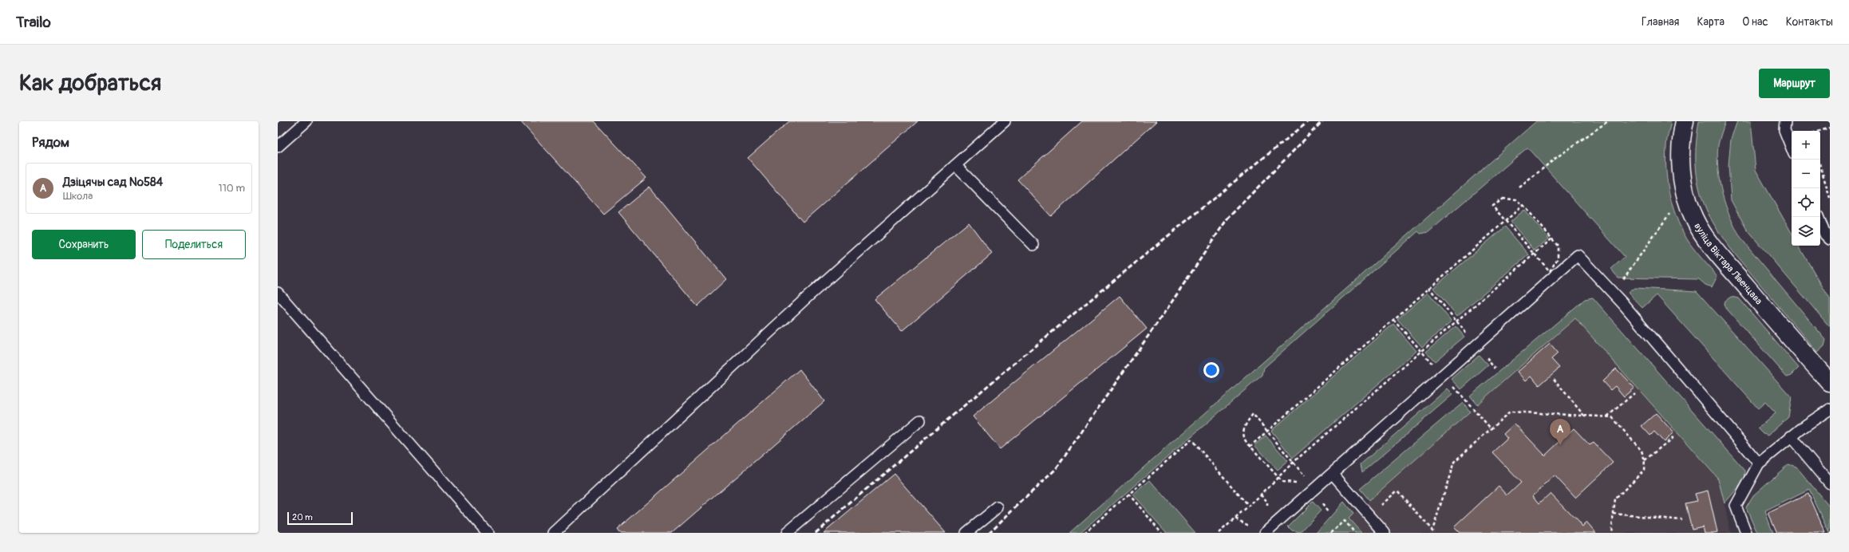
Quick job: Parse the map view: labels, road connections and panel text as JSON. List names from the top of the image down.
{
  "streets": {
    "street": ["вуліца Віктара Лівенцава"]
  },
  "scale_bar": "20 m",
  "page": {
    "header": "Trailo",
    "nav": [
      "Главная",
      "Карта",
      "О нас",
      "Контакты"
    ],
    "buttons": [
      "Маршрут",
      ["Сохранить", "Поделиться"]
    ],
    "title": "Как добраться",
    "heading": "Рядом",
    "map_buttons": ["+", "−"],
    "list": [
      {
        "mark": "A",
        "name": "Дзіцячы сад №584",
        "note": "Школа",
        "value": "110 m"
      }
    ],
    "pins": "A",
    "scale": "20 m"
  }
}
